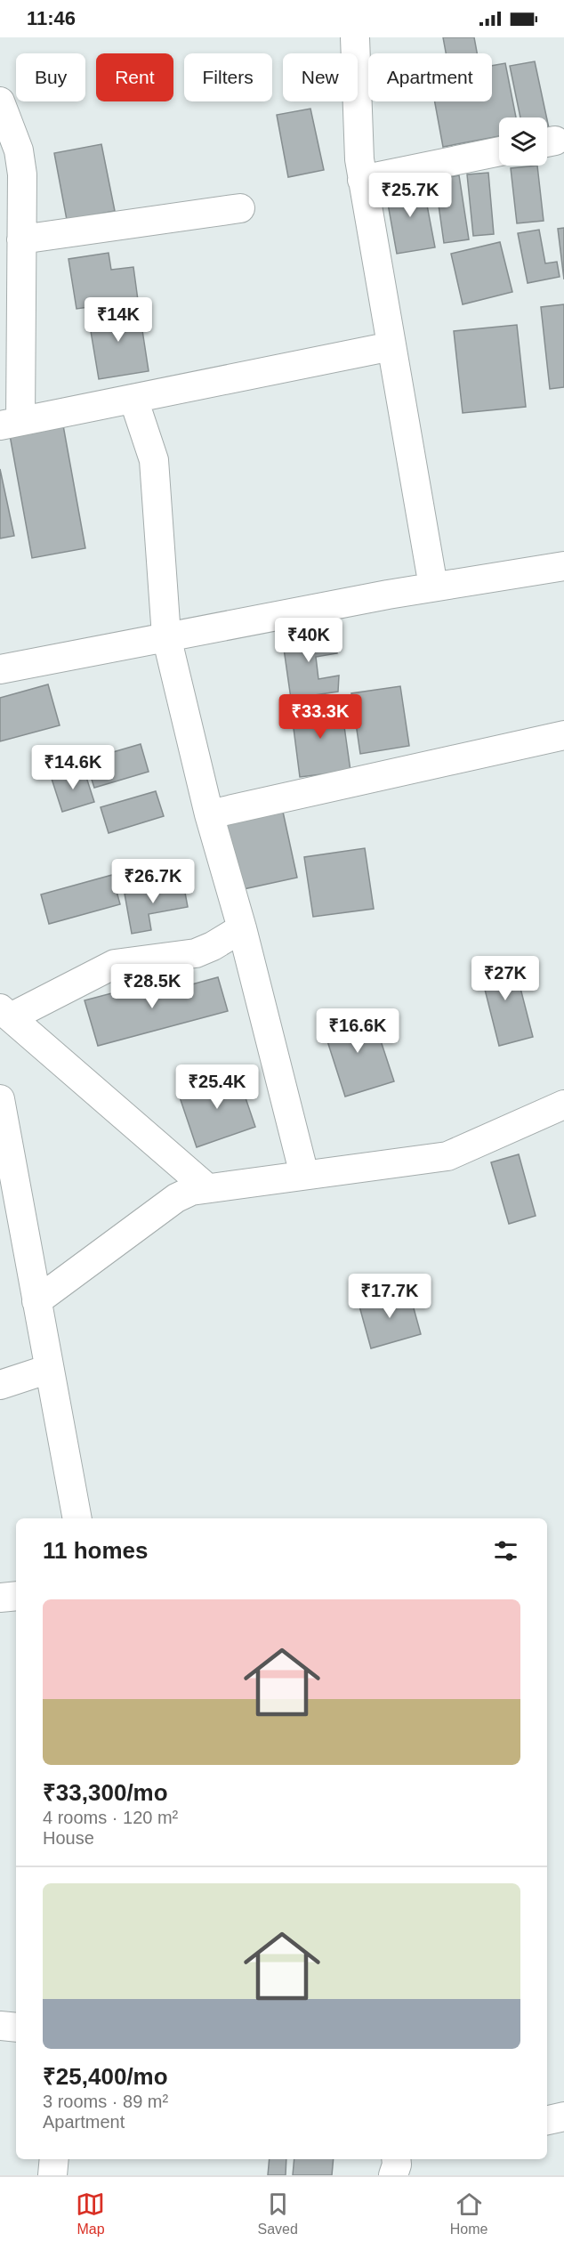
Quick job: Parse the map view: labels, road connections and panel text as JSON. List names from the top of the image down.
{
  "page": {
    "status": "11:46",
    "chip": [
      "Buy",
      "Rent",
      "Filters",
      "New",
      "Apartment"
    ],
    "price": [
      "₹25.7K",
      "₹14K",
      "₹40K",
      "₹33.3K",
      "₹14.6K",
      "₹26.7K",
      "₹27K",
      "₹28.5K",
      "₹16.6K",
      "₹25.4K",
      "₹17.7K"
    ],
    "heading": "11 homes",
    "list": [
      {
        "name": "₹33,300/mo",
        "note": "4 rooms · 120 m² · House"
      },
      {
        "name": "₹25,400/mo",
        "note": "3 rooms · 89 m² · Apartment"
      }
    ],
    "tabs": ["Map", "Saved", "Home"]
  }
}
